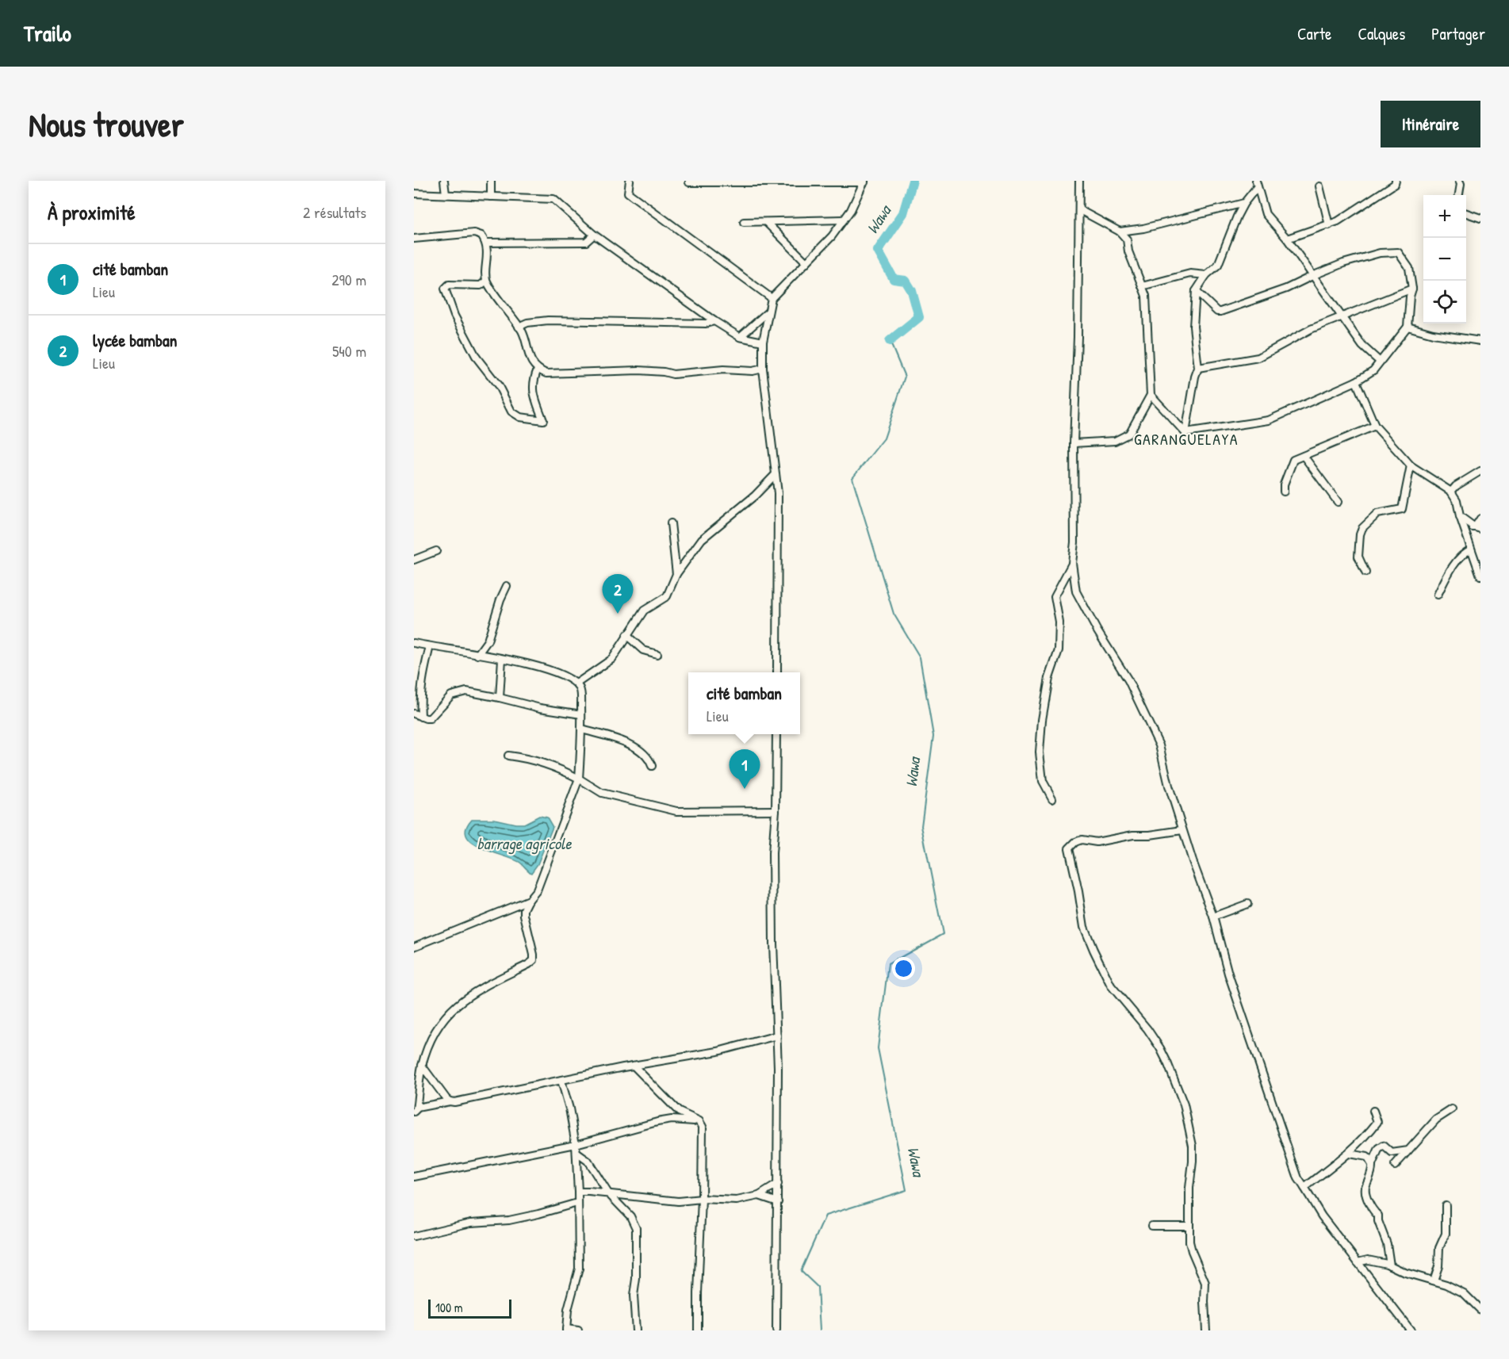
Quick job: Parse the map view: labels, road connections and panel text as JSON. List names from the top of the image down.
{
  "districts": ["GARANGUELAYA"],
  "water": ["Wawa", "barrage agricole"],
  "scale_bar": "100 m",
  "page": {
    "header": "Trailo",
    "nav": ["Carte", "Calques", "Partager"],
    "buttons": "Itinéraire",
    "title": "Nous trouver",
    "heading": ["À proximité", "2 résultats"],
    "map_buttons": ["+", "−"],
    "list": [
      {
        "mark": "1",
        "name": "cité bamban",
        "note": "Lieu",
        "value": "290 m"
      },
      {
        "mark": "2",
        "name": "lycée bamban",
        "note": "Lieu",
        "value": "540 m"
      }
    ],
    "pins": ["2", "1"],
    "popup": ["cité bamban", "Lieu"],
    "scale": "100 m"
  }
}
